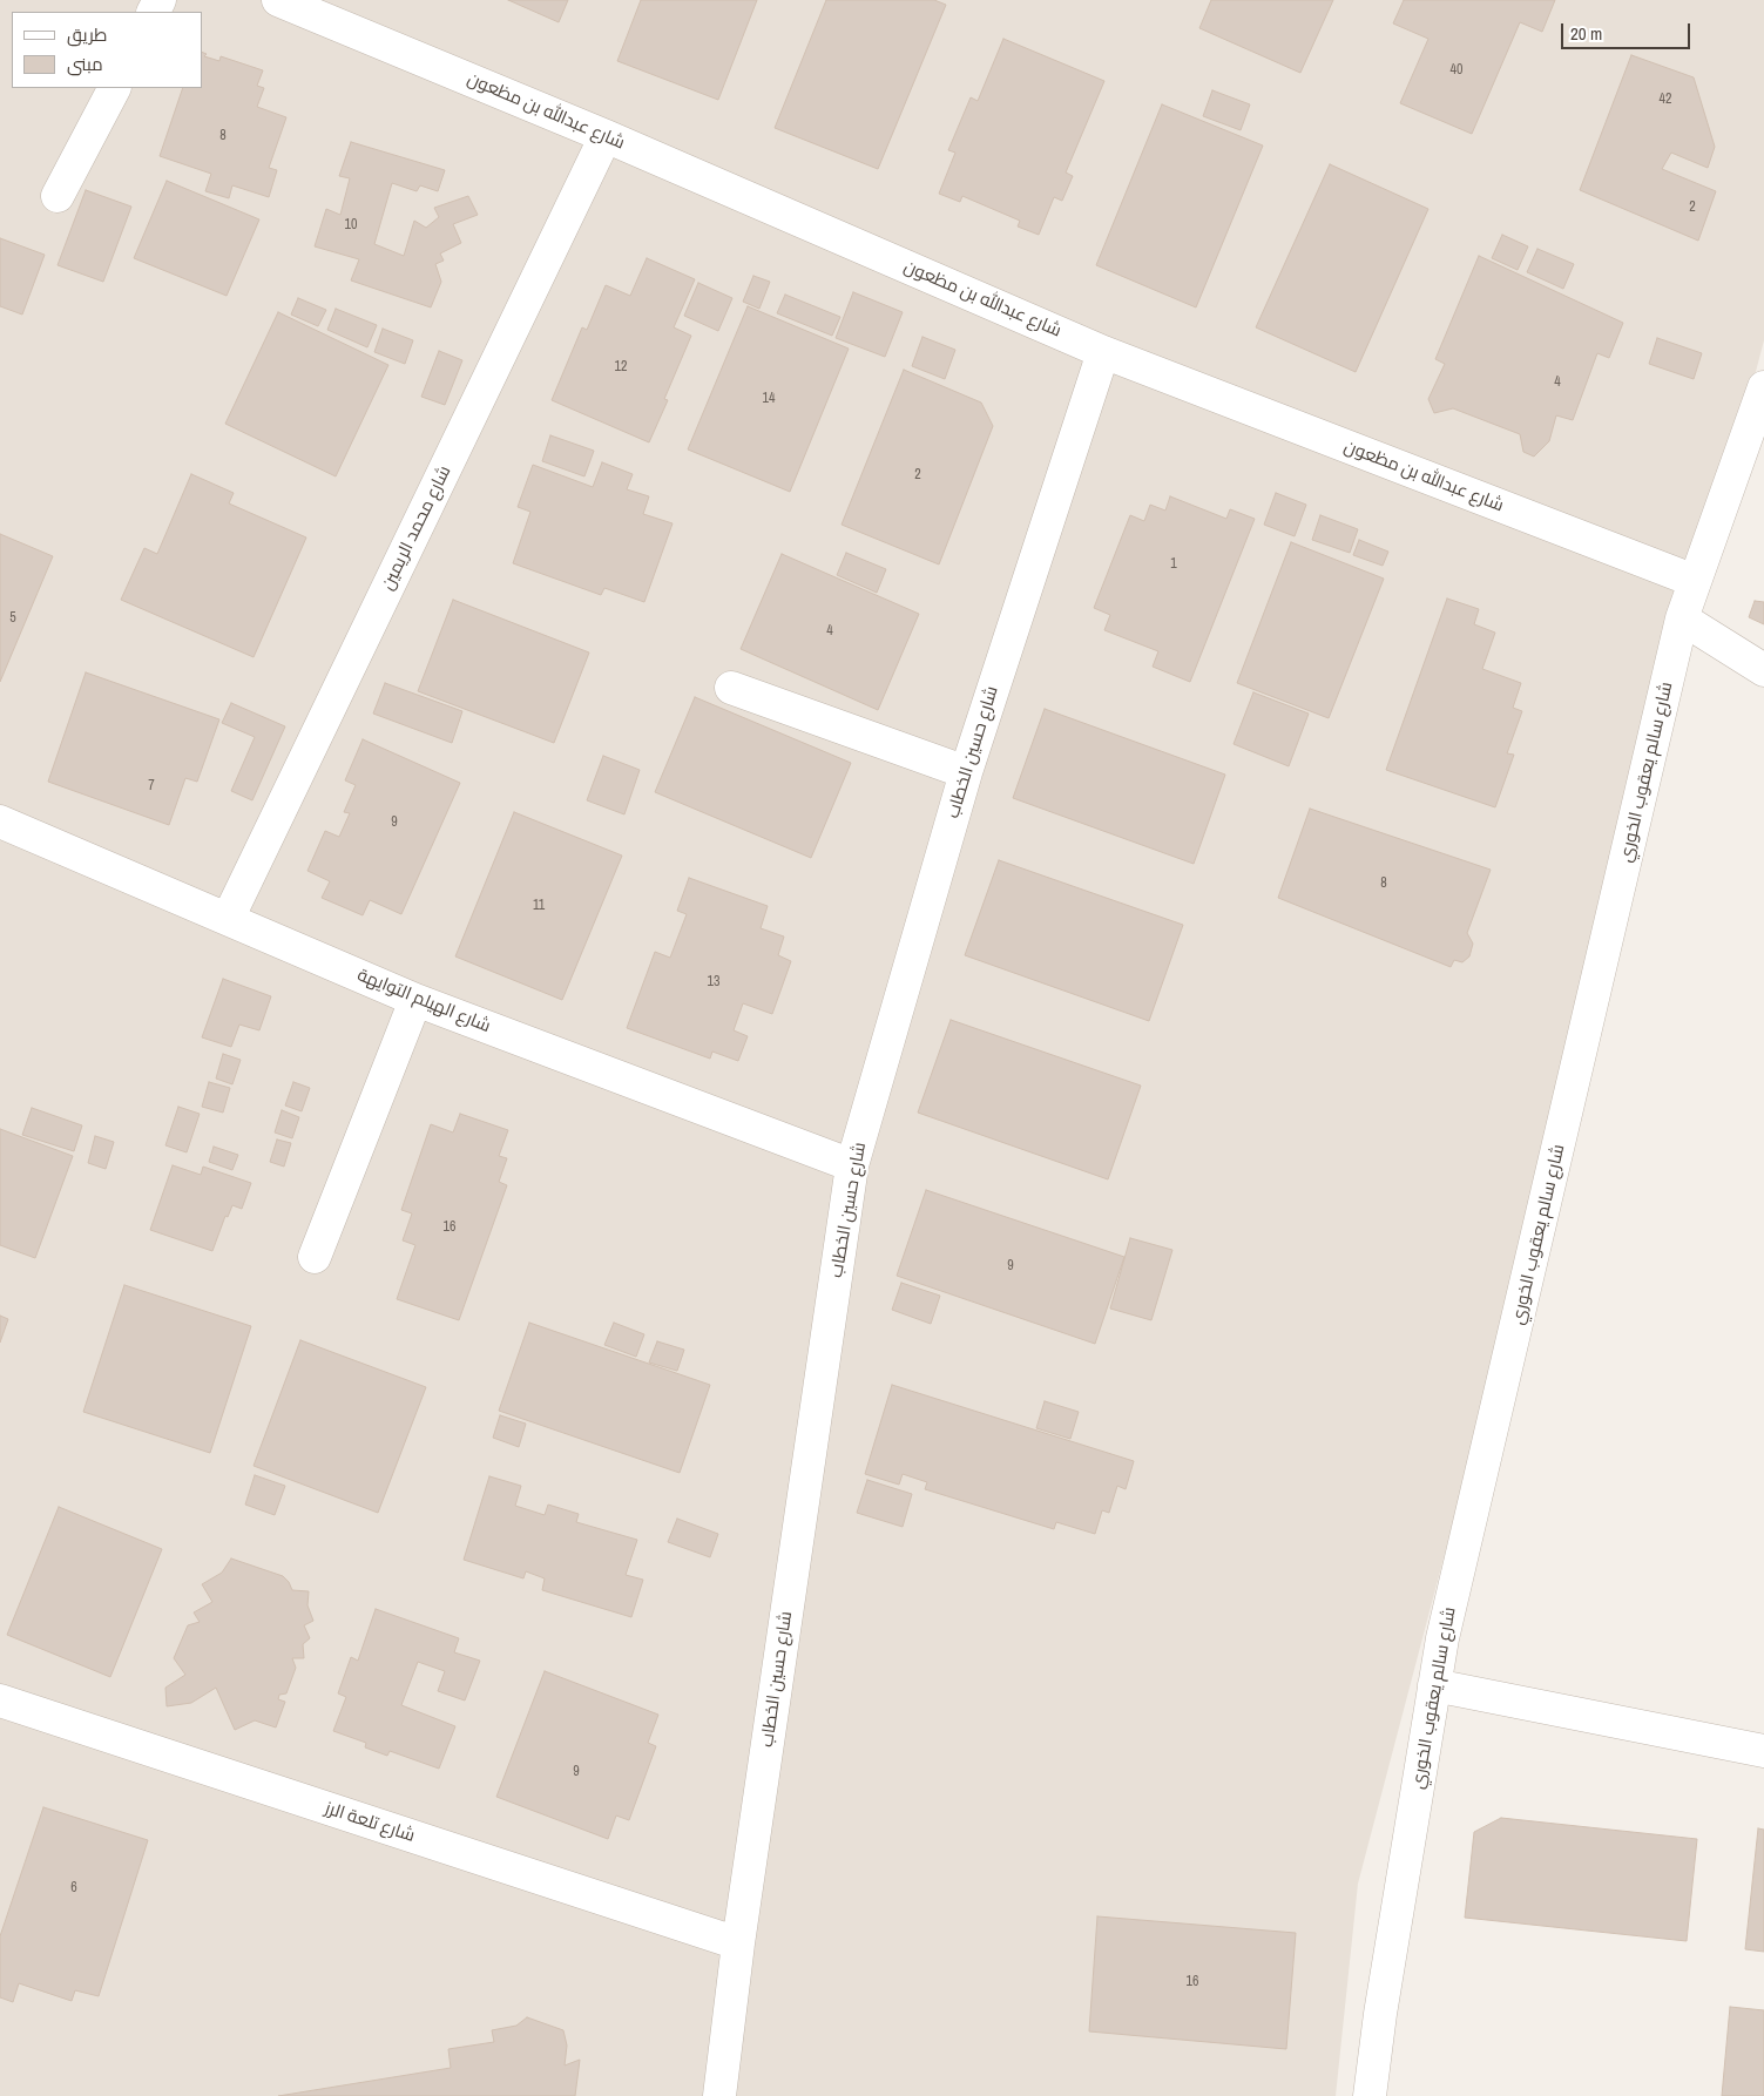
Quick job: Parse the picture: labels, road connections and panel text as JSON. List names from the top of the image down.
{
  "streets": {
    "street": [
      "شارع عبدالله بن مظعون",
      "شارع محمد الريمين",
      "شارع حسين الخطاب",
      "شارع سالم يعقوب الخوري",
      "شارع الهيلم التوايهة",
      "شارع تلعة الرز"
    ]
  },
  "crossings": [
    ["شارع عبدالله بن مظعون", "شارع محمد الريمين"],
    ["شارع عبدالله بن مظعون", "شارع حسين الخطاب"],
    ["شارع عبدالله بن مظعون", "شارع سالم يعقوب الخوري"],
    ["شارع محمد الريمين", "شارع الهيلم التوايهة"],
    ["شارع حسين الخطاب", "شارع الهيلم التوايهة"],
    ["شارع حسين الخطاب", "شارع تلعة الرز"]
  ],
  "house_numbers": [
    "40",
    "42",
    "8",
    "2",
    "10",
    "12",
    "4",
    "14",
    "2",
    "1",
    "5",
    "4",
    "7",
    "9",
    "8",
    "11",
    "13",
    "16",
    "9",
    "9",
    "6",
    "16"
  ],
  "legend": ["طريق", "مبنى"],
  "scale_bar": "20 m"
}
